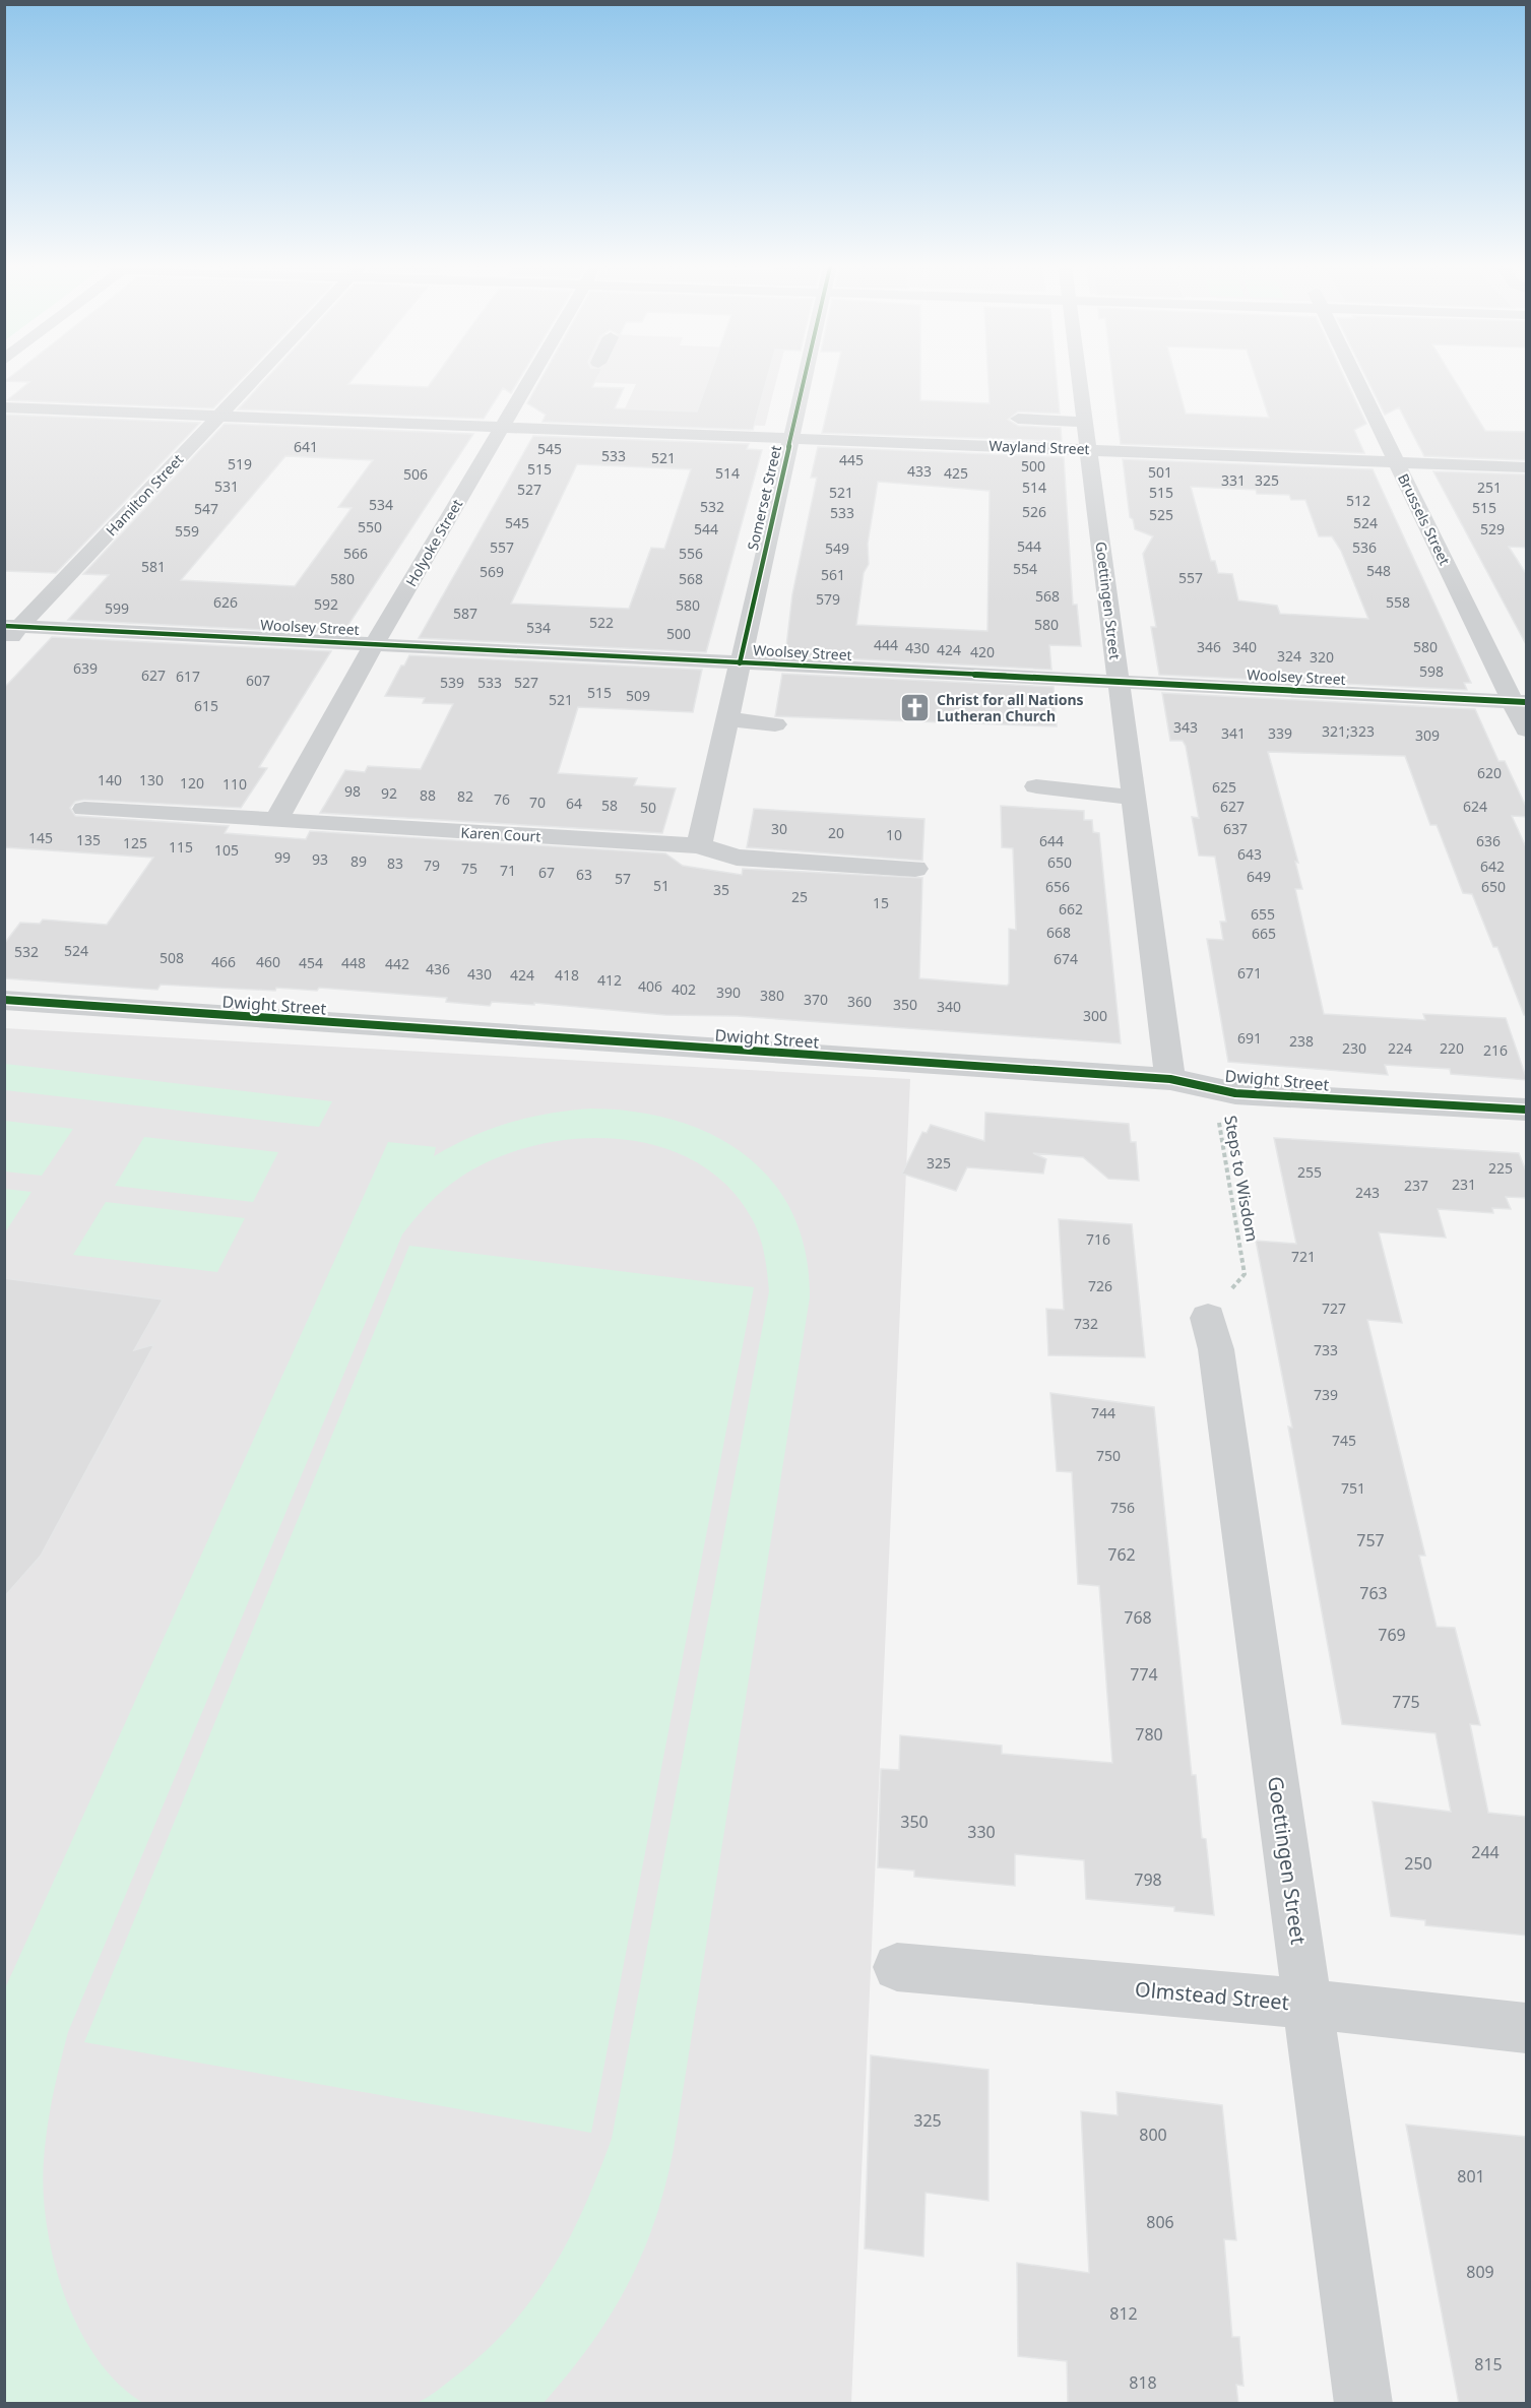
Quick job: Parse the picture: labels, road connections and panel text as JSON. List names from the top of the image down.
{
  "streets": {
    "street": [
      "Wayland Street",
      "Hamilton Street",
      "Somerset Street",
      "Brussels Street",
      "Holyoke Street",
      "Goettingen Street",
      "Woolsey Street",
      "Karen Court",
      "Dwight Street",
      "Olmstead Street"
    ],
    "path": ["Steps to Wisdom"]
  },
  "crossings": [
    ["Wayland Street", "Hamilton Street"],
    ["Wayland Street", "Somerset Street"],
    ["Wayland Street", "Brussels Street"],
    ["Wayland Street", "Holyoke Street"],
    ["Wayland Street", "Goettingen Street"],
    ["Hamilton Street", "Woolsey Street"],
    ["Somerset Street", "Woolsey Street"],
    ["Somerset Street", "Karen Court"],
    ["Brussels Street", "Woolsey Street"],
    ["Holyoke Street", "Woolsey Street"],
    ["Holyoke Street", "Karen Court"],
    ["Goettingen Street", "Woolsey Street"],
    ["Goettingen Street", "Dwight Street"],
    ["Goettingen Street", "Olmstead Street"],
    ["Dwight Street", "Steps to Wisdom"]
  ],
  "places": {
    "church": ["Christ for all Nations Lutheran Church"]
  },
  "house_numbers": [
    "641",
    "545",
    "533",
    "521",
    "445",
    "519",
    "500",
    "515",
    "433",
    "501",
    "514",
    "425",
    "506",
    "331",
    "325",
    "531",
    "514",
    "251",
    "527",
    "521",
    "515",
    "512",
    "534",
    "532",
    "515",
    "547",
    "526",
    "533",
    "525",
    "545",
    "524",
    "550",
    "544",
    "529",
    "559",
    "544",
    "557",
    "536",
    "549",
    "566",
    "556",
    "581",
    "554",
    "548",
    "569",
    "561",
    "557",
    "580",
    "568",
    "568",
    "579",
    "626",
    "558",
    "592",
    "580",
    "599",
    "587",
    "522",
    "580",
    "534",
    "500",
    "444",
    "346",
    "340",
    "580",
    "430",
    "424",
    "420",
    "324",
    "320",
    "639",
    "598",
    "627",
    "617",
    "607",
    "539",
    "533",
    "527",
    "515",
    "509",
    "521",
    "615",
    "343",
    "321;323",
    "341",
    "339",
    "309",
    "620",
    "140",
    "130",
    "120",
    "110",
    "625",
    "98",
    "92",
    "88",
    "82",
    "76",
    "70",
    "64",
    "58",
    "627",
    "624",
    "50",
    "30",
    "637",
    "20",
    "10",
    "145",
    "135",
    "644",
    "636",
    "125",
    "115",
    "105",
    "643",
    "99",
    "93",
    "89",
    "650",
    "83",
    "79",
    "642",
    "75",
    "71",
    "67",
    "63",
    "649",
    "57",
    "51",
    "656",
    "650",
    "35",
    "25",
    "15",
    "662",
    "655",
    "668",
    "665",
    "524",
    "532",
    "508",
    "674",
    "466",
    "460",
    "454",
    "448",
    "442",
    "436",
    "671",
    "430",
    "424",
    "418",
    "412",
    "406",
    "402",
    "390",
    "380",
    "370",
    "360",
    "350",
    "340",
    "300",
    "691",
    "238",
    "230",
    "224",
    "220",
    "216",
    "325",
    "225",
    "255",
    "231",
    "237",
    "243",
    "716",
    "721",
    "726",
    "727",
    "732",
    "733",
    "739",
    "744",
    "745",
    "750",
    "751",
    "756",
    "757",
    "762",
    "763",
    "768",
    "769",
    "774",
    "775",
    "780",
    "350",
    "330",
    "244",
    "250",
    "798",
    "325",
    "800",
    "801",
    "806",
    "809",
    "812",
    "815",
    "818"
  ]
}
